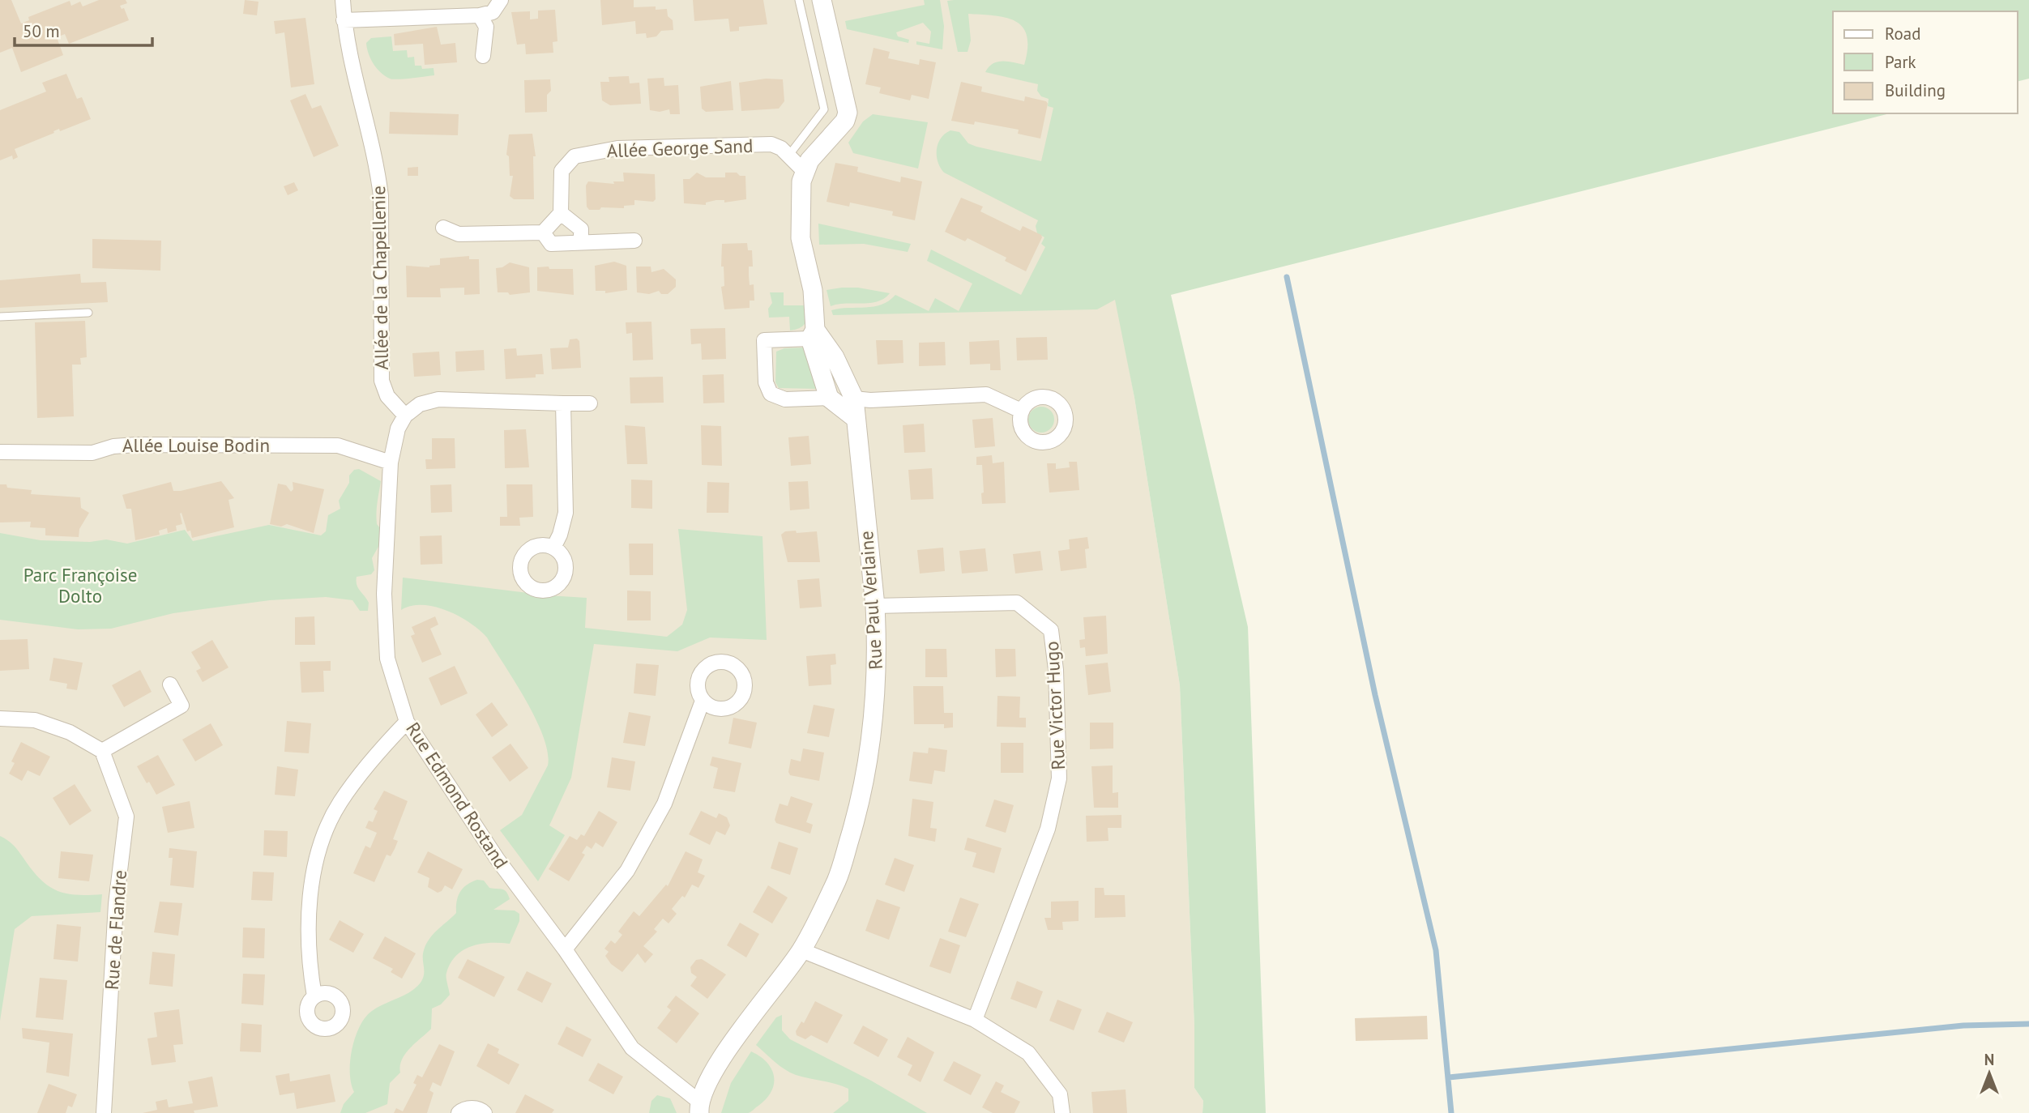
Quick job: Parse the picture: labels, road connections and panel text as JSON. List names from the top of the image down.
{
  "streets": {
    "street": [
      "Allée George Sand",
      "Allée de la Chapellenie",
      "Allée Louise Bodin",
      "Rue Paul Verlaine",
      "Rue Victor Hugo",
      "Rue Edmond Rostand",
      "Rue de Flandre"
    ]
  },
  "crossings": [
    ["Allée de la Chapellenie", "Rue Edmond Rostand"],
    ["Allée Louise Bodin", "Rue Edmond Rostand"],
    ["Rue Paul Verlaine", "Rue Victor Hugo"],
    ["Rue Paul Verlaine", "Rue Edmond Rostand"]
  ],
  "parks": ["Parc Françoise Dolto"],
  "legend": ["Road", "Park", "Building"],
  "scale_bar": "50 m",
  "north": "top"
}
